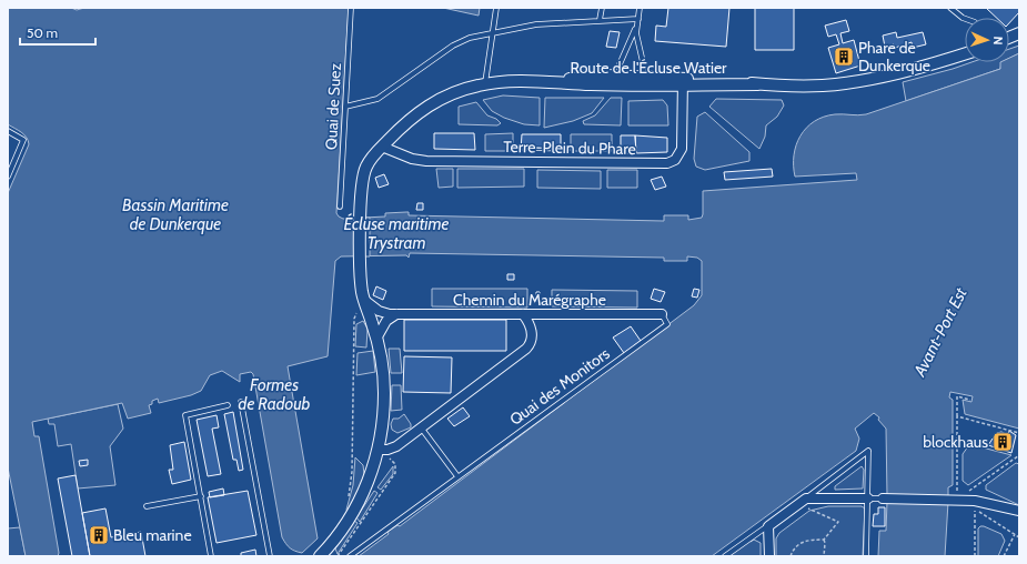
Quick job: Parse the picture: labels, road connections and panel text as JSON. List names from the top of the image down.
{
  "streets": {
    "street": ["Route de l'Écluse Watier", "Terre-Plein du Phare", "Chemin du Marégraphe"],
    "lane": ["Quai de Suez", "Quai des Monitors"]
  },
  "crossings": [
    ["Route de l'Écluse Watier", "Terre-Plein du Phare"],
    ["Route de l'Écluse Watier", "Chemin du Marégraphe"],
    ["Chemin du Marégraphe", "Quai des Monitors"]
  ],
  "water": [
    "Bassin Maritime de Dunkerque",
    "Écluse maritime Trystram",
    "Avant-Port Est",
    "Formes de Radoub"
  ],
  "places": {
    "building": ["Phare de Dunkerque", "blockhaus", "Bleu marine"]
  },
  "scale_bar": "50 m",
  "north": "right"
}
